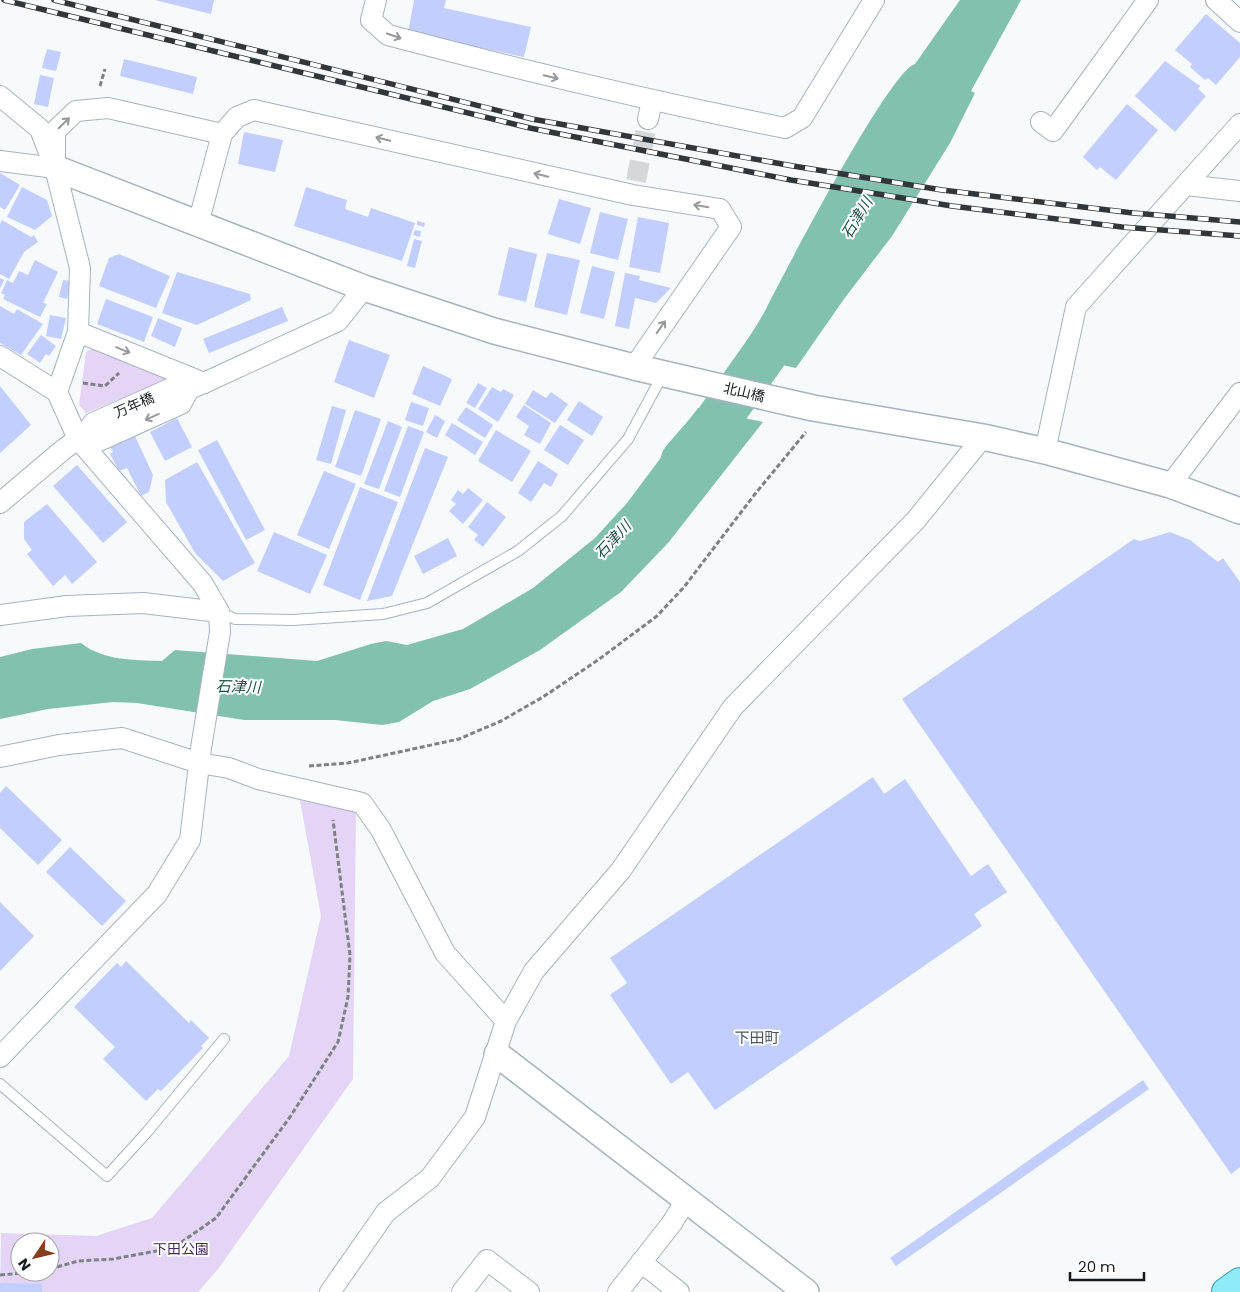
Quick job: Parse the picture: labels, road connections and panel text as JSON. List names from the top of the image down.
{
  "streets": {
    "street": ["北山橋"]
  },
  "districts": ["下田町"],
  "water": ["石津川"],
  "parks": ["下田公園"],
  "scale_bar": "20 m",
  "north": "bottom left"
}
